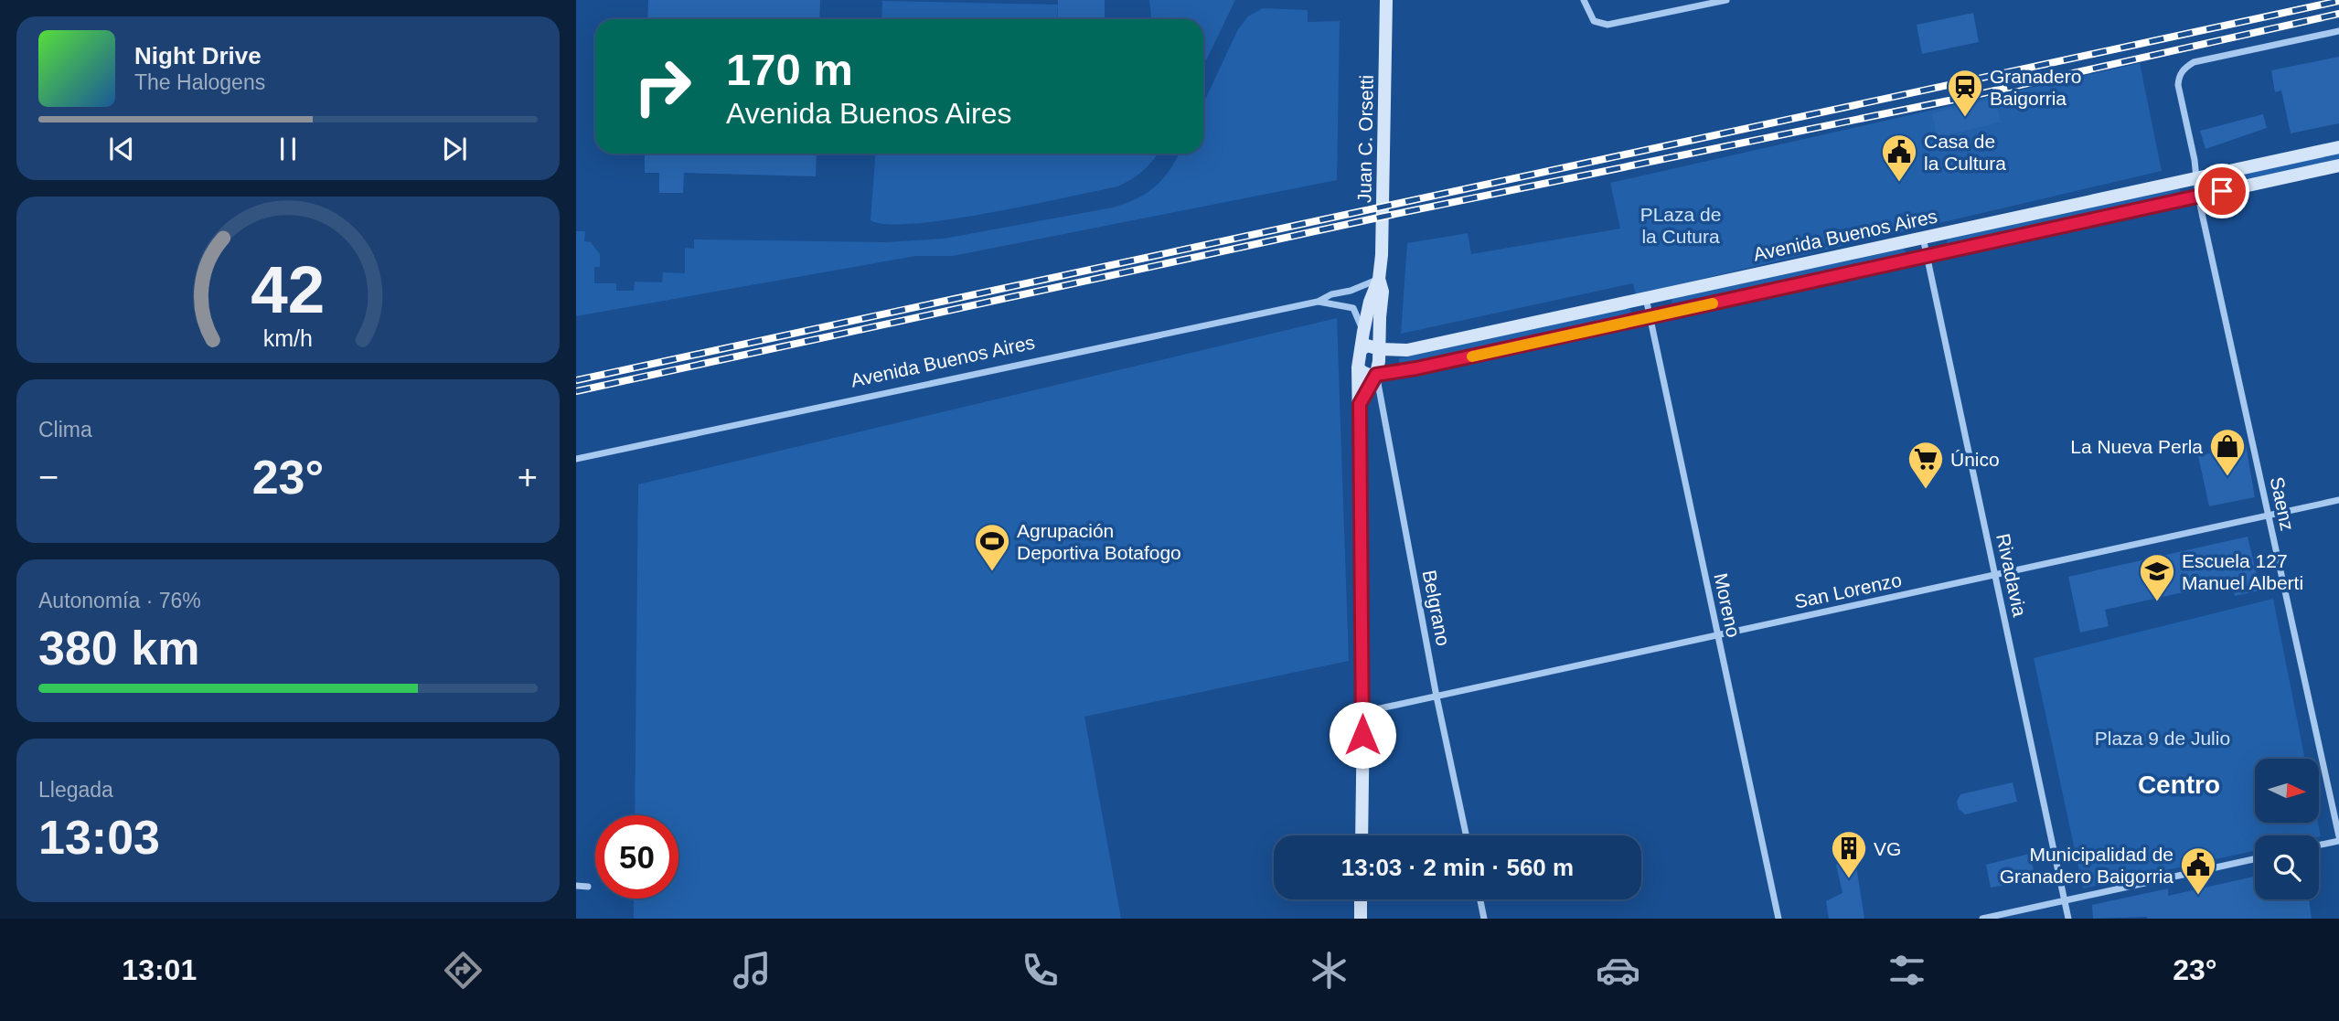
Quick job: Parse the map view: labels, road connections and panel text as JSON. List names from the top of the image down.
{
  "streets": {
    "main road": ["Juan C. Orsetti", "Avenida Buenos Aires"],
    "street": [
      "Saenz",
      "Rivadavia",
      "San Lorenzo",
      "Moreno",
      "Belgrano"
    ]
  },
  "crossings": [
    ["Juan C. Orsetti", "Avenida Buenos Aires"],
    ["Juan C. Orsetti", "San Lorenzo"],
    ["Juan C. Orsetti", "Belgrano"],
    ["Avenida Buenos Aires", "Saenz"],
    ["Avenida Buenos Aires", "Rivadavia"],
    ["Avenida Buenos Aires", "Moreno"],
    ["Avenida Buenos Aires", "Belgrano"],
    ["Saenz", "San Lorenzo"],
    ["Rivadavia", "San Lorenzo"],
    ["San Lorenzo", "Moreno"],
    ["San Lorenzo", "Belgrano"]
  ],
  "districts": ["Centro"],
  "parks": ["PLaza de la Cutura", "Plaza 9 de Julio"],
  "places": {
    "station": ["Granadero Baigorria"],
    "public building": ["Casa de la Cultura", "Municipalidad de Granadero Baigorria"],
    "shop": ["La Nueva Perla"],
    "supermarket": ["Único"],
    "sports": ["Agrupación Deportiva Botafogo"],
    "school or university": ["Escuela 127 Manuel Alberti"],
    "building": ["VG"]
  },
  "north": "right",
  "page": {
    "turn": ["170 m", "Avenida Buenos Aires"],
    "song": ["Night Drive", "The Halogens"],
    "tile": [
      "Clima",
      ["Autonomía · 76%", "380 km"],
      ["Llegada", "13:03"]
    ],
    "heat": ["−", "23°", "+"],
    "limit": "50",
    "trip": "13:03 · 2 min · 560 m",
    "tabs": ["13:01", "23°"],
    "gauge": ["42", "km/h"]
  }
}
